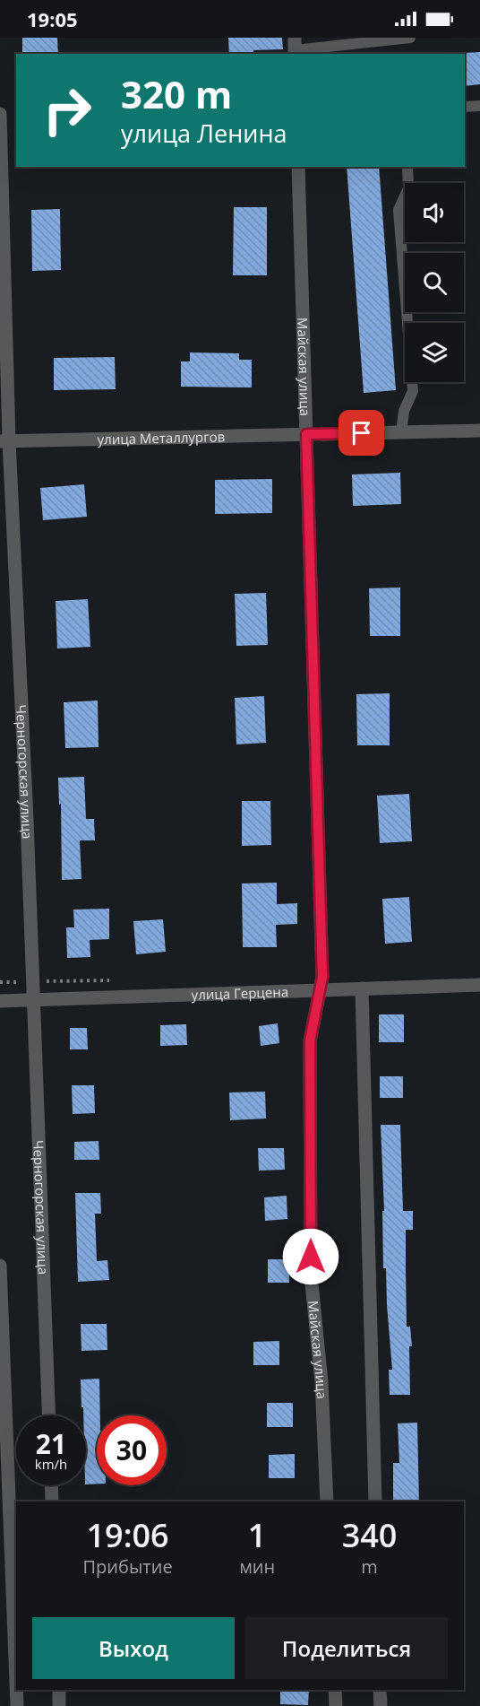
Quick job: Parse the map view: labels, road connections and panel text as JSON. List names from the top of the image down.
{
  "streets": {
    "street": [
      "Майская улица",
      "улица Металлургов",
      "Черногорская улица",
      "улица Герцена"
    ]
  },
  "crossings": [
    ["Майская улица", "улица Металлургов"],
    ["Майская улица", "улица Герцена"],
    ["улица Металлургов", "Черногорская улица"],
    ["Черногорская улица", "улица Герцена"]
  ],
  "page": {
    "status": "19:05",
    "turn": ["320 m", "улица Ленина"],
    "speed": "21 km/h",
    "limit": "30",
    "eta": [
      "19:06",
      "Прибытие",
      "1",
      "мин",
      "340",
      "m"
    ],
    "buttons": ["Выход", "Поделиться"]
  }
}
